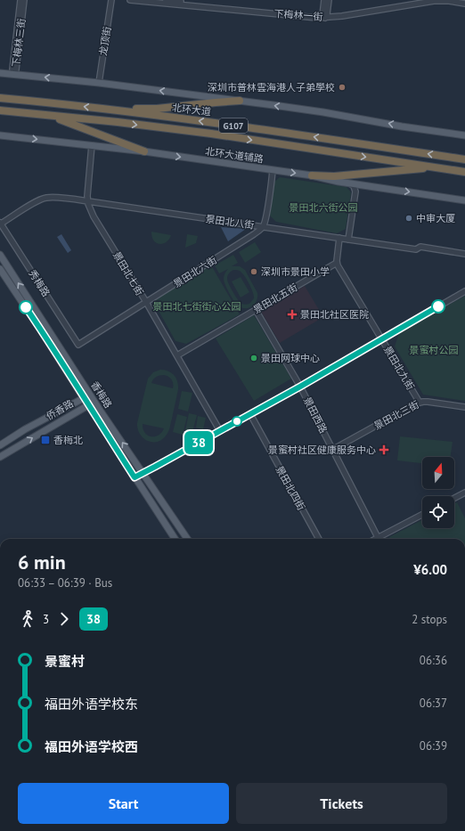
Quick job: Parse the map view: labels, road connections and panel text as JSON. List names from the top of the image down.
{
  "streets": {
    "highway": ["北环大道", "G107"],
    "main road": ["北环大道辅路", "香梅路", "侨香路"],
    "street": [
      "下梅林一街",
      "龙顶街",
      "下梅林三街",
      "景田北八街",
      "景田北六街",
      "景田北七街",
      "秀梅路",
      "景田北五街",
      "景田北九街",
      "景田西路",
      "景田北三街",
      "景田北四街"
    ]
  },
  "crossings": [
    ["北环大道辅路", "景田北七街"],
    ["景田北八街", "景田北六街"],
    ["景田北八街", "景田北七街"],
    ["景田北八街", "秀梅路"],
    ["景田北六街", "景田北七街"],
    ["景田北六街", "秀梅路"],
    ["景田北七街", "景田北五街"],
    ["景田北五街", "景田北九街"],
    ["景田北五街", "景田西路"],
    ["景田北九街", "景田北三街"],
    ["香梅路", "侨香路"],
    ["景田西路", "景田北三街"]
  ],
  "one_way": ["北环大道辅路"],
  "parks": ["景田北六街公园", "景田北七街街心公园", "景蜜村公园"],
  "places": {
    "other": [
      "深圳市普林雲海港人子弟學校",
      "中审大厦",
      "深圳市景田小学",
      "景田网球中心"
    ],
    "health": ["景田北社区医院", "景蜜村社区健康服务中心"],
    "transit": ["香梅北"]
  },
  "lines": ["bus line 38"],
  "north": "top",
  "page": {
    "on_map": "38",
    "heading": ["6 min", "06:33 – 06:39 · Bus", "¥6.00"],
    "legs": ["3", "38", "2 stops"],
    "list": [
      {
        "name": "景蜜村",
        "value": "06:36"
      },
      {
        "name": "福田外语学校东",
        "value": "06:37"
      },
      {
        "name": "福田外语学校西",
        "value": "06:39"
      }
    ],
    "buttons": ["Start", "Tickets"]
  }
}
